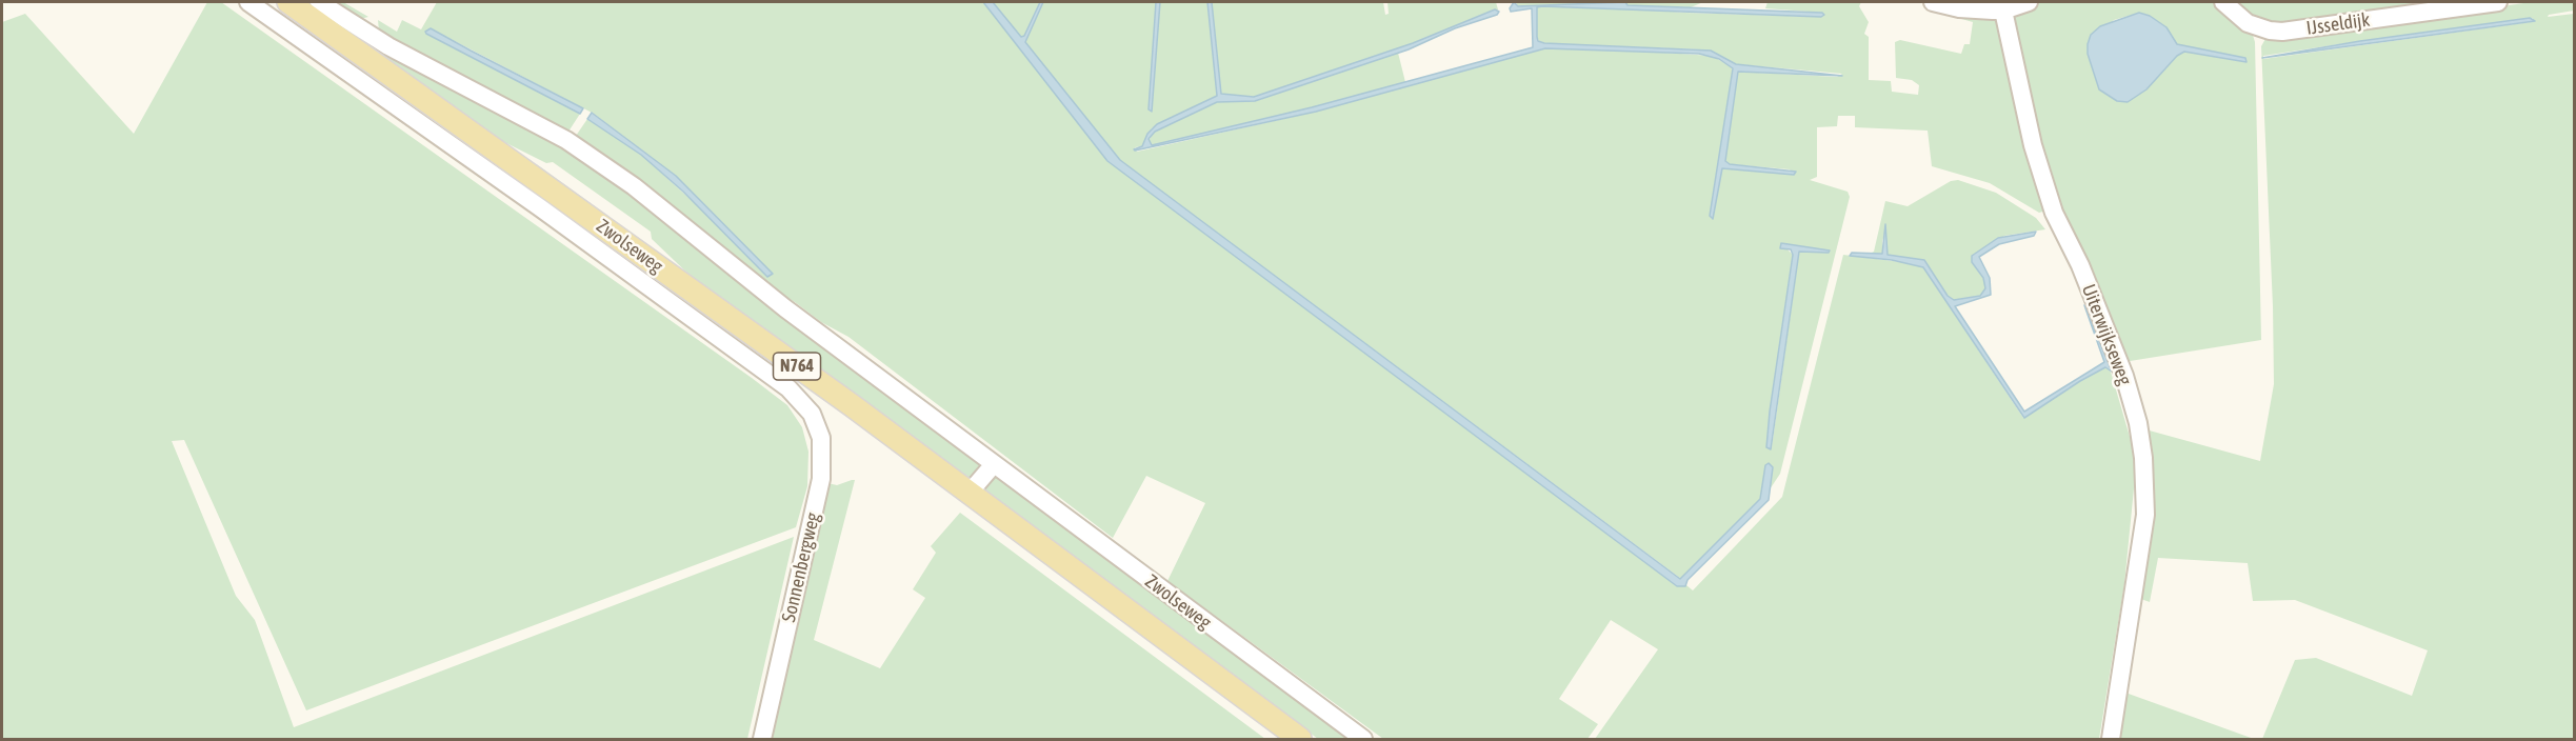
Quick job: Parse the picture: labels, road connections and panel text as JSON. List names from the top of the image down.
{
  "streets": {
    "main road": ["Zwolseweg", "N764"],
    "street": ["IJsseldijk", "Uiterwijkseweg", "Sonnenbergweg"]
  },
  "crossings": [
    ["Zwolseweg", "Sonnenbergweg"]
  ]
}
